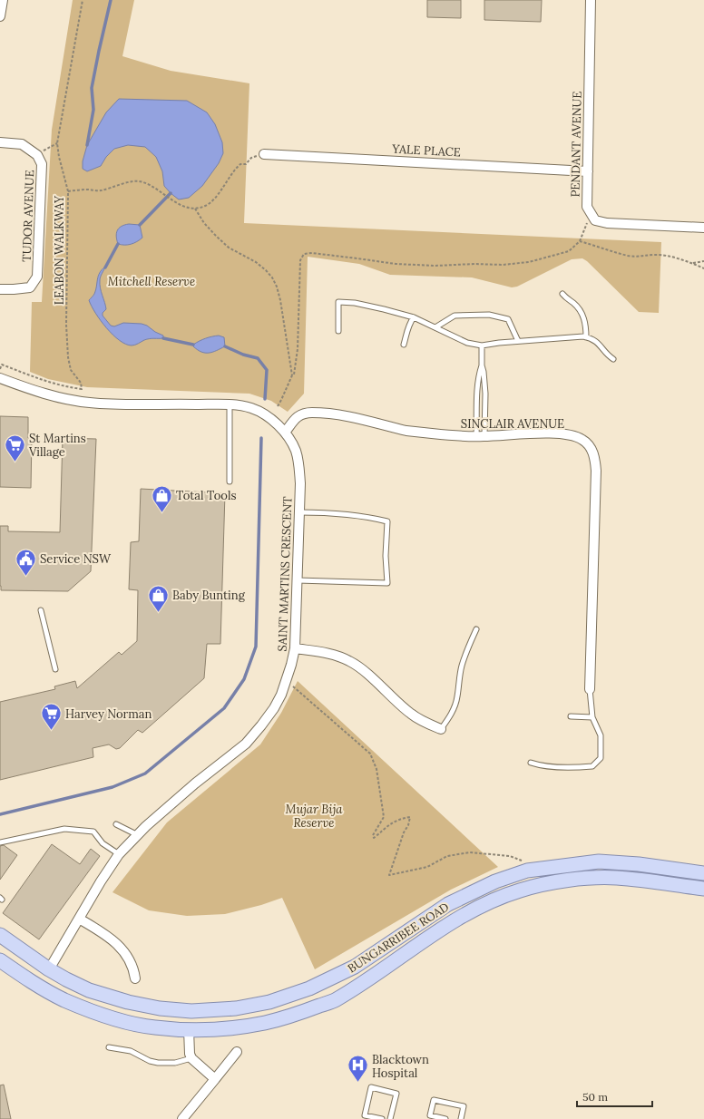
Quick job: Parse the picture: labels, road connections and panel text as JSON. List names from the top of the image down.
{
  "streets": {
    "main road": ["BUNGARRIBEE ROAD"],
    "street": [
      "PENDANT AVENUE",
      "YALE PLACE",
      "TUDOR AVENUE",
      "SINCLAIR AVENUE",
      "SAINT MARTINS CRESCENT"
    ],
    "path": ["LEABON WALKWAY"]
  },
  "crossings": [
    ["PENDANT AVENUE", "YALE PLACE"],
    ["SINCLAIR AVENUE", "SAINT MARTINS CRESCENT"],
    ["SAINT MARTINS CRESCENT", "BUNGARRIBEE ROAD"]
  ],
  "parks": ["Mitchell Reserve", "Mujar Bija Reserve"],
  "places": {
    "supermarket": ["St Martins Village", "Harvey Norman"],
    "shop": ["Total Tools", "Baby Bunting"],
    "public building": ["Service NSW"],
    "hospital": ["Blacktown Hospital"]
  },
  "scale_bar": "50 m"
}
